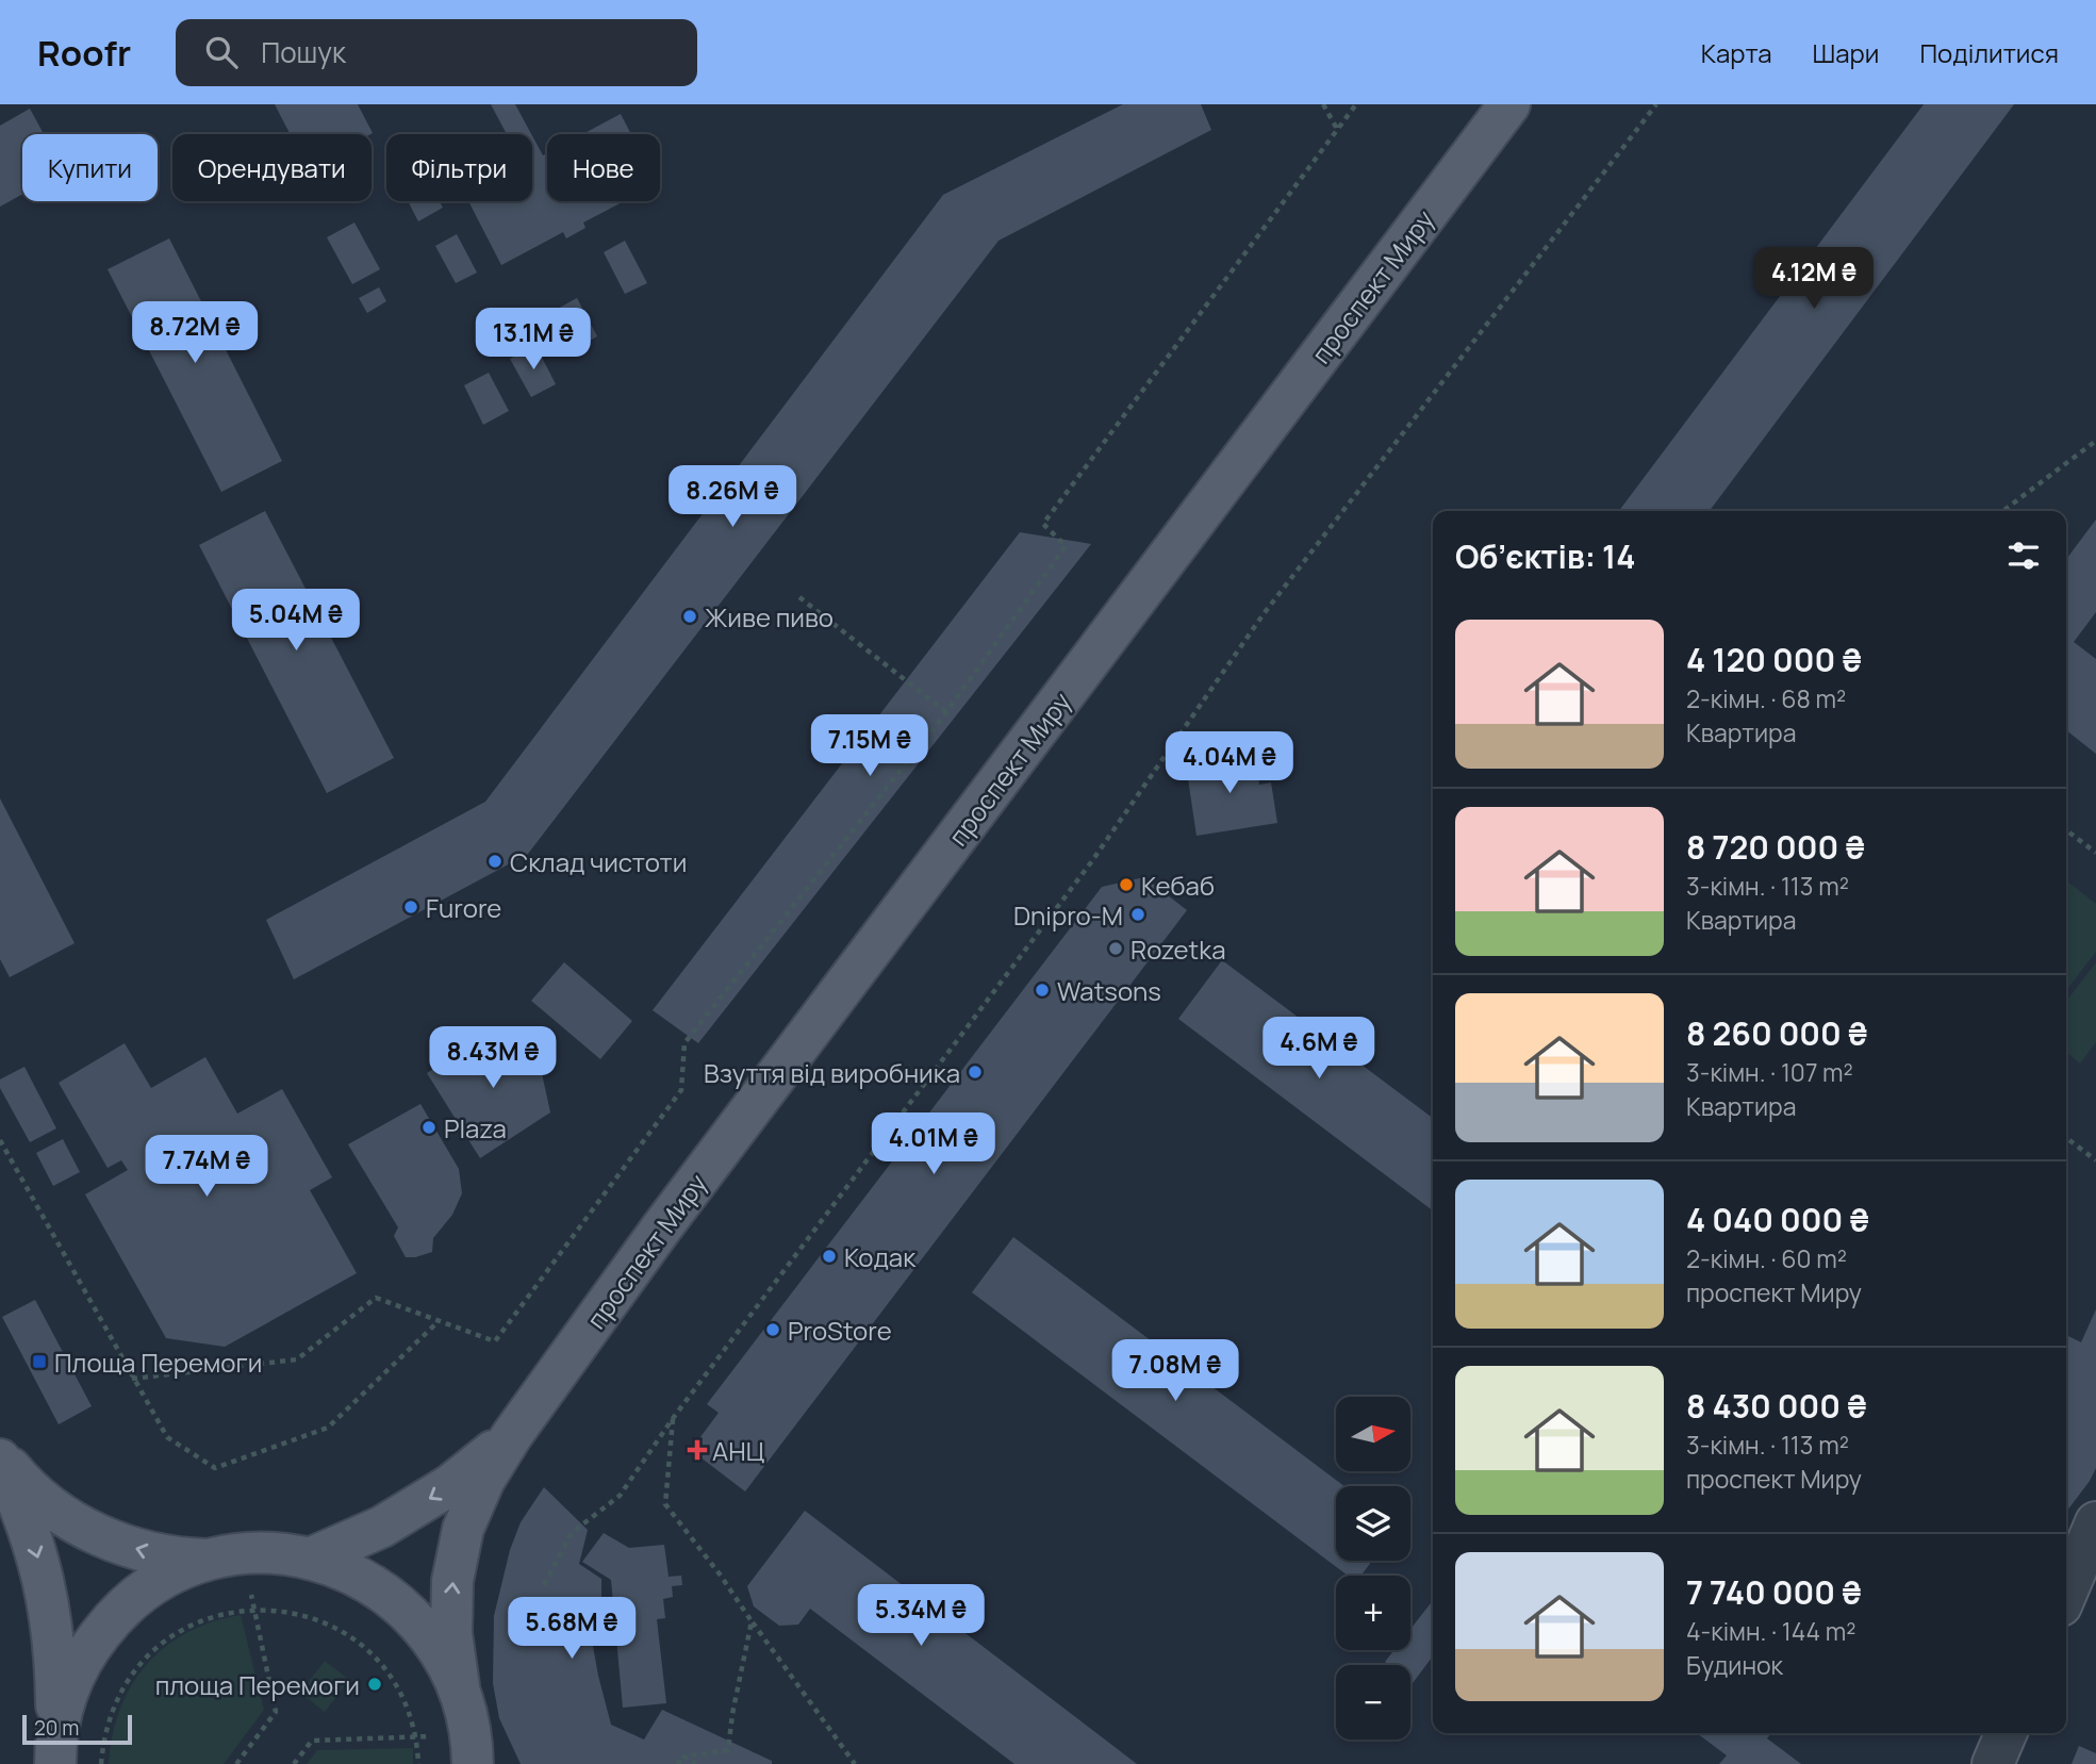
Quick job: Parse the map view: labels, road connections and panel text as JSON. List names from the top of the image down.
{
  "streets": {
    "main road": ["проспект Миру"]
  },
  "places": {
    "other": [
      "Живе пиво",
      "Склад чистоти",
      "Кебаб",
      "Furore",
      "Dnipro-M",
      "Rozetka",
      "Watsons",
      "Взуття від виробника",
      "Plaza",
      "Кодак",
      "ProStore",
      "площа Перемоги"
    ],
    "transit": ["Площа Перемоги"],
    "health": ["АНЦ"]
  },
  "scale_bar": "20 m",
  "north": "right",
  "page": {
    "header": "Roofr",
    "search": "Пошук",
    "nav": ["Карта", "Шари", "Поділитися"],
    "chip": [
      "Купити",
      "Орендувати",
      "Фільтри",
      "Нове"
    ],
    "price": [
      "4.12M ₴",
      "8.72M ₴",
      "13.1M ₴",
      "8.26M ₴",
      "5.04M ₴",
      "7.15M ₴",
      "4.04M ₴",
      "4.6M ₴",
      "8.43M ₴",
      "4.01M ₴",
      "7.74M ₴",
      "7.08M ₴",
      "5.34M ₴",
      "5.68M ₴"
    ],
    "heading": "Об’єктів: 14",
    "list": [
      {
        "name": "4 120 000 ₴",
        "note": "2-кімн. · 68 m² · Квартира"
      },
      {
        "name": "8 720 000 ₴",
        "note": "3-кімн. · 113 m² · Квартира"
      },
      {
        "name": "8 260 000 ₴",
        "note": "3-кімн. · 107 m² · Квартира"
      },
      {
        "name": "4 040 000 ₴",
        "note": "2-кімн. · 60 m² · проспект Миру"
      },
      {
        "name": "8 430 000 ₴",
        "note": "3-кімн. · 113 m² · проспект Миру"
      },
      {
        "name": "7 740 000 ₴",
        "note": "4-кімн. · 144 m² · Будинок"
      }
    ],
    "map_buttons": ["+", "−"],
    "scale": "20 m"
  }
}
